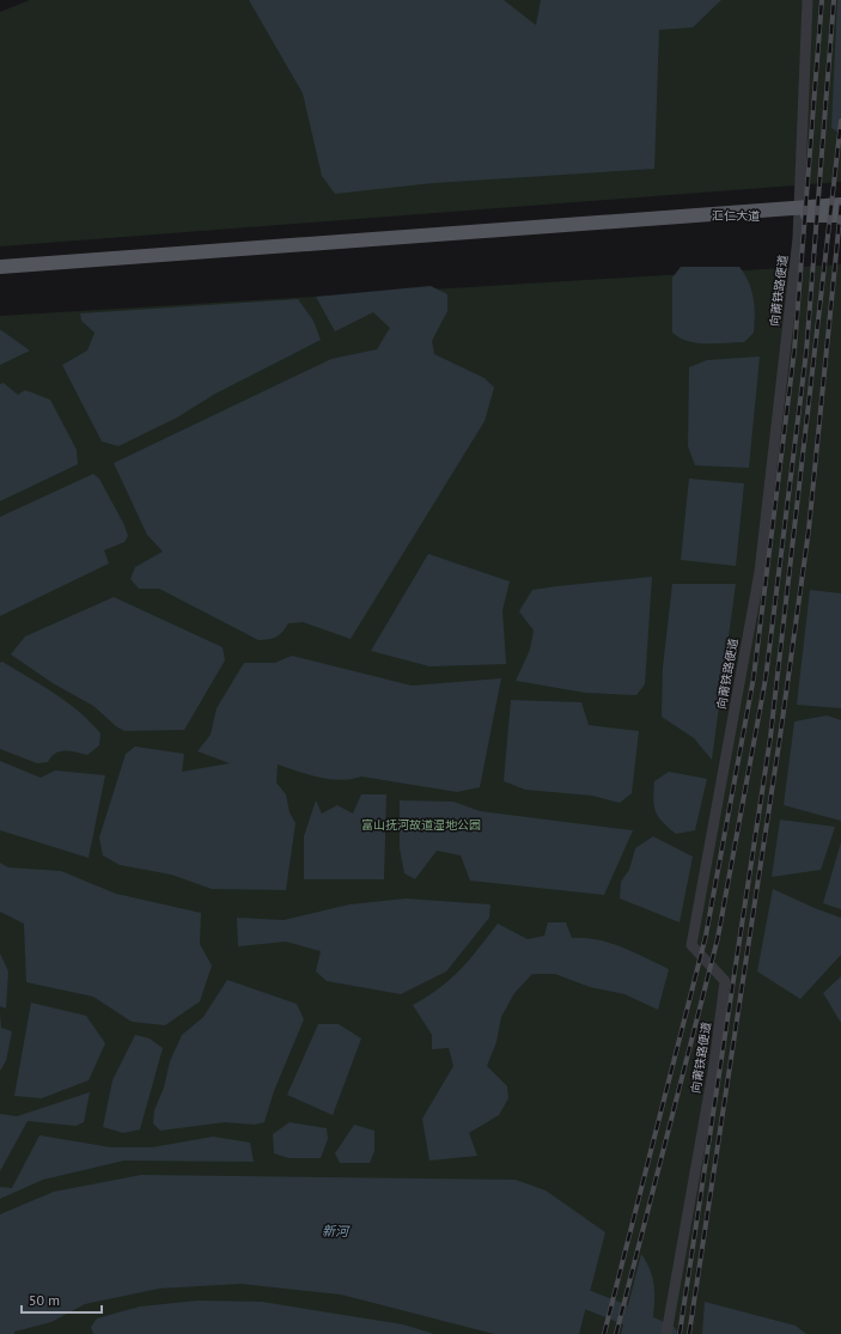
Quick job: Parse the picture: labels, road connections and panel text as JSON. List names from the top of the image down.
{
  "streets": {
    "main road": ["汇仁大道"],
    "lane": ["向莆铁路便道"]
  },
  "crossings": [
    ["汇仁大道", "向莆铁路便道"]
  ],
  "water": ["新河"],
  "parks": ["富山抚河故道湿地公园"],
  "scale_bar": "50 m"
}
